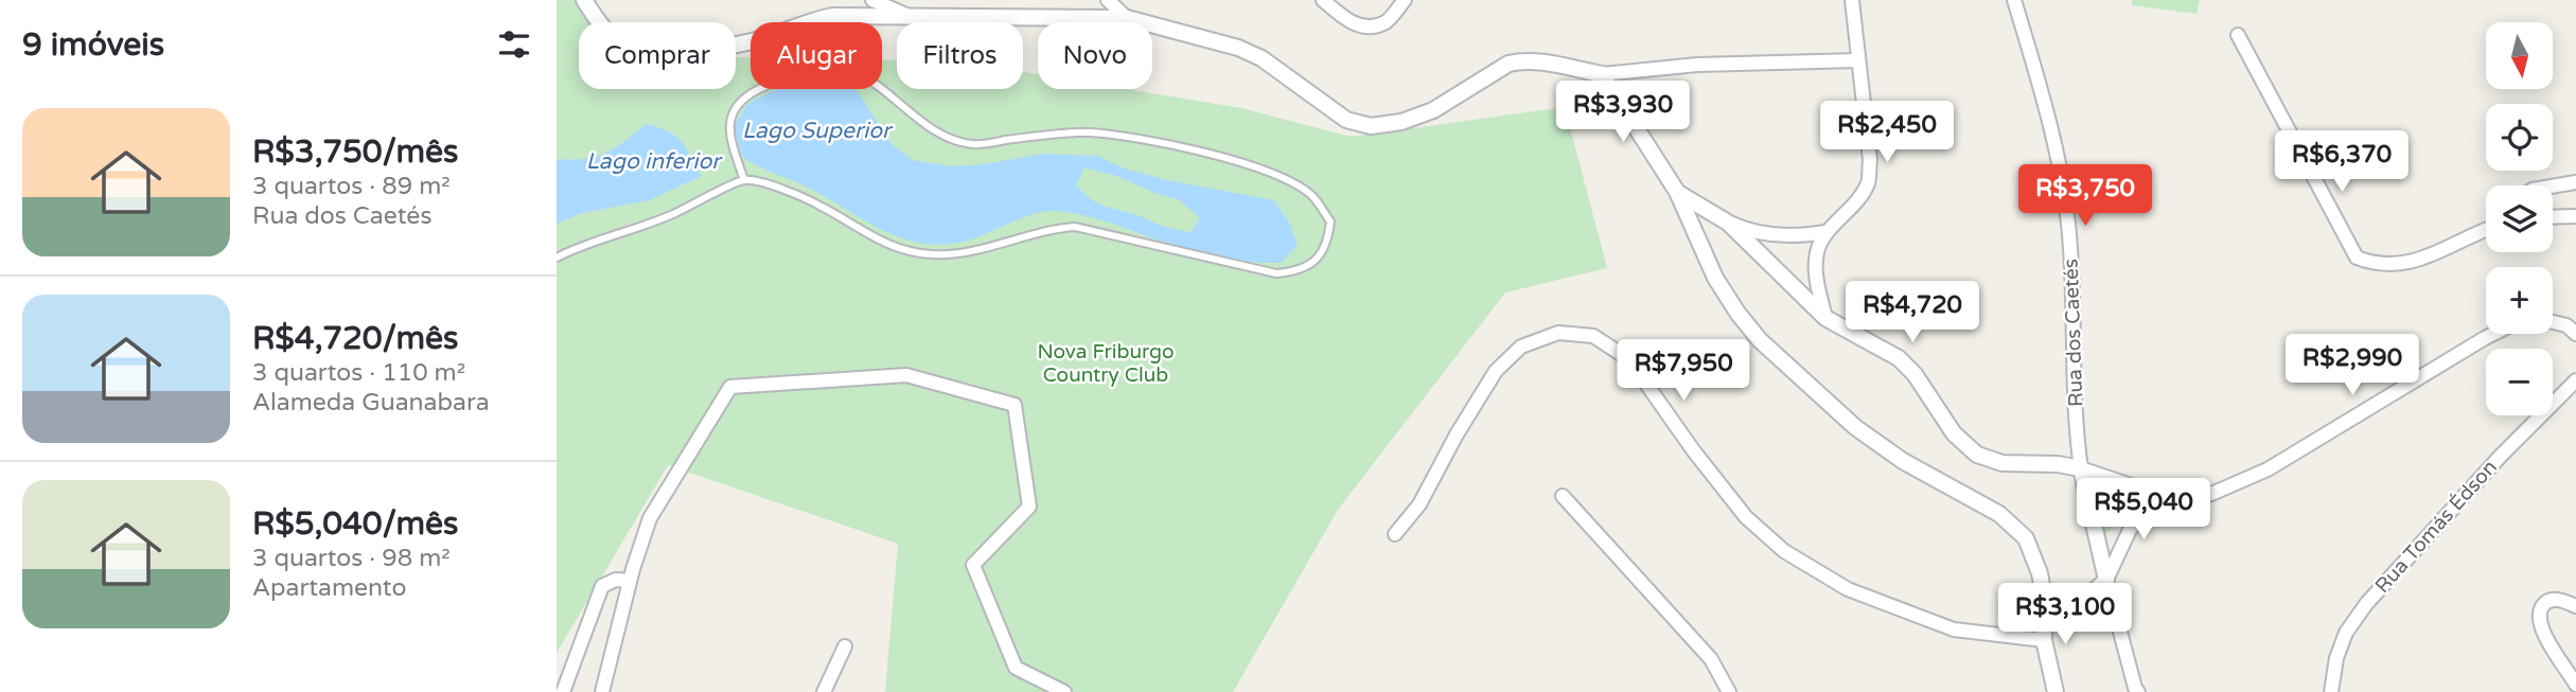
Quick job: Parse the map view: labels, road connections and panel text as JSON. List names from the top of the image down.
{
  "streets": {
    "street": ["Rua dos Caetés", "Rua Tomás Édson"]
  },
  "water": ["Lago Superior", "Lago inferior"],
  "parks": ["Nova Friburgo Country Club"],
  "north": "bottom",
  "page": {
    "heading": "9 imóveis",
    "map_buttons": ["+", "−"],
    "chip": [
      "Comprar",
      "Alugar",
      "Filtros",
      "Novo"
    ],
    "price": [
      "R$3,930",
      "R$2,450",
      "R$6,370",
      "R$3,750",
      "R$4,720",
      "R$2,990",
      "R$7,950",
      "R$5,040",
      "R$3,100"
    ],
    "list": [
      {
        "name": "R$3,750/mês",
        "note": "3 quartos · 89 m² · Rua dos Caetés"
      },
      {
        "name": "R$4,720/mês",
        "note": "3 quartos · 110 m² · Alameda Guanabara"
      },
      {
        "name": "R$5,040/mês",
        "note": "3 quartos · 98 m² · Apartamento"
      }
    ]
  }
}
